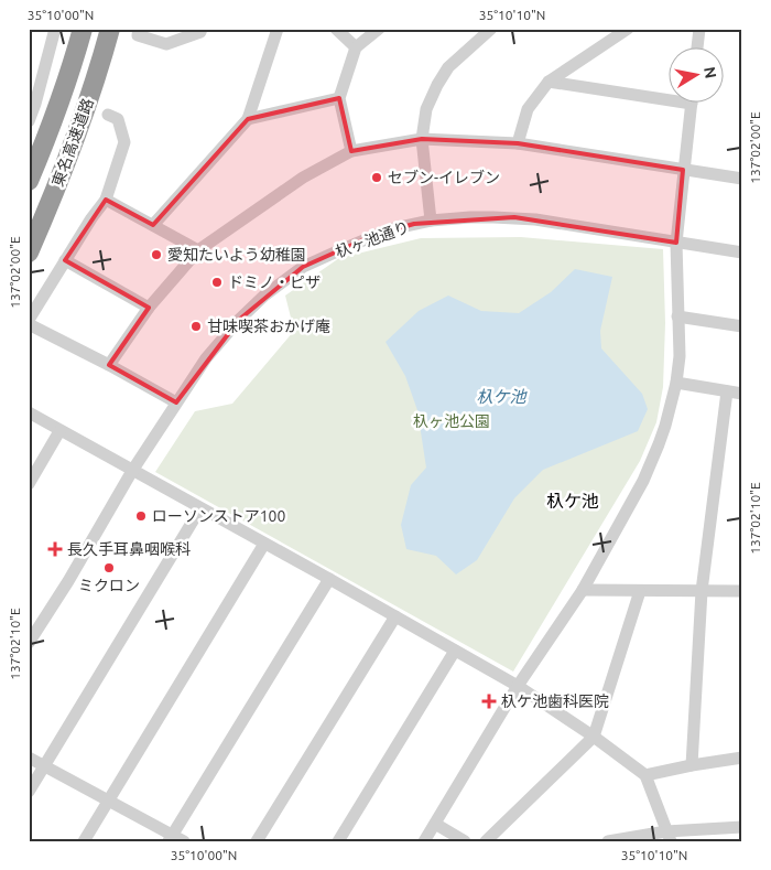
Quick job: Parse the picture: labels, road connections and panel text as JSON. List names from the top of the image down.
{
  "streets": {
    "highway": ["東名高速道路"],
    "street": ["杁ヶ池通り"]
  },
  "districts": ["杁ケ池"],
  "water": ["杁ケ池"],
  "parks": ["杁ヶ池公園"],
  "places": {
    "other": [
      "セブン-イレブン",
      "愛知たいよう幼稚園",
      "ドミノ・ピザ",
      "甘味喫茶おかげ庵",
      "ローソンストア100",
      "ミクロン"
    ],
    "health": ["長久手耳鼻咽喉科", "杁ケ池歯科医院"]
  },
  "north": "right",
  "coordinates": [
    "35°10'00\"N",
    "35°10'10\"N",
    "137°02'00\"E",
    "137°02'10\"E"
  ]
}
